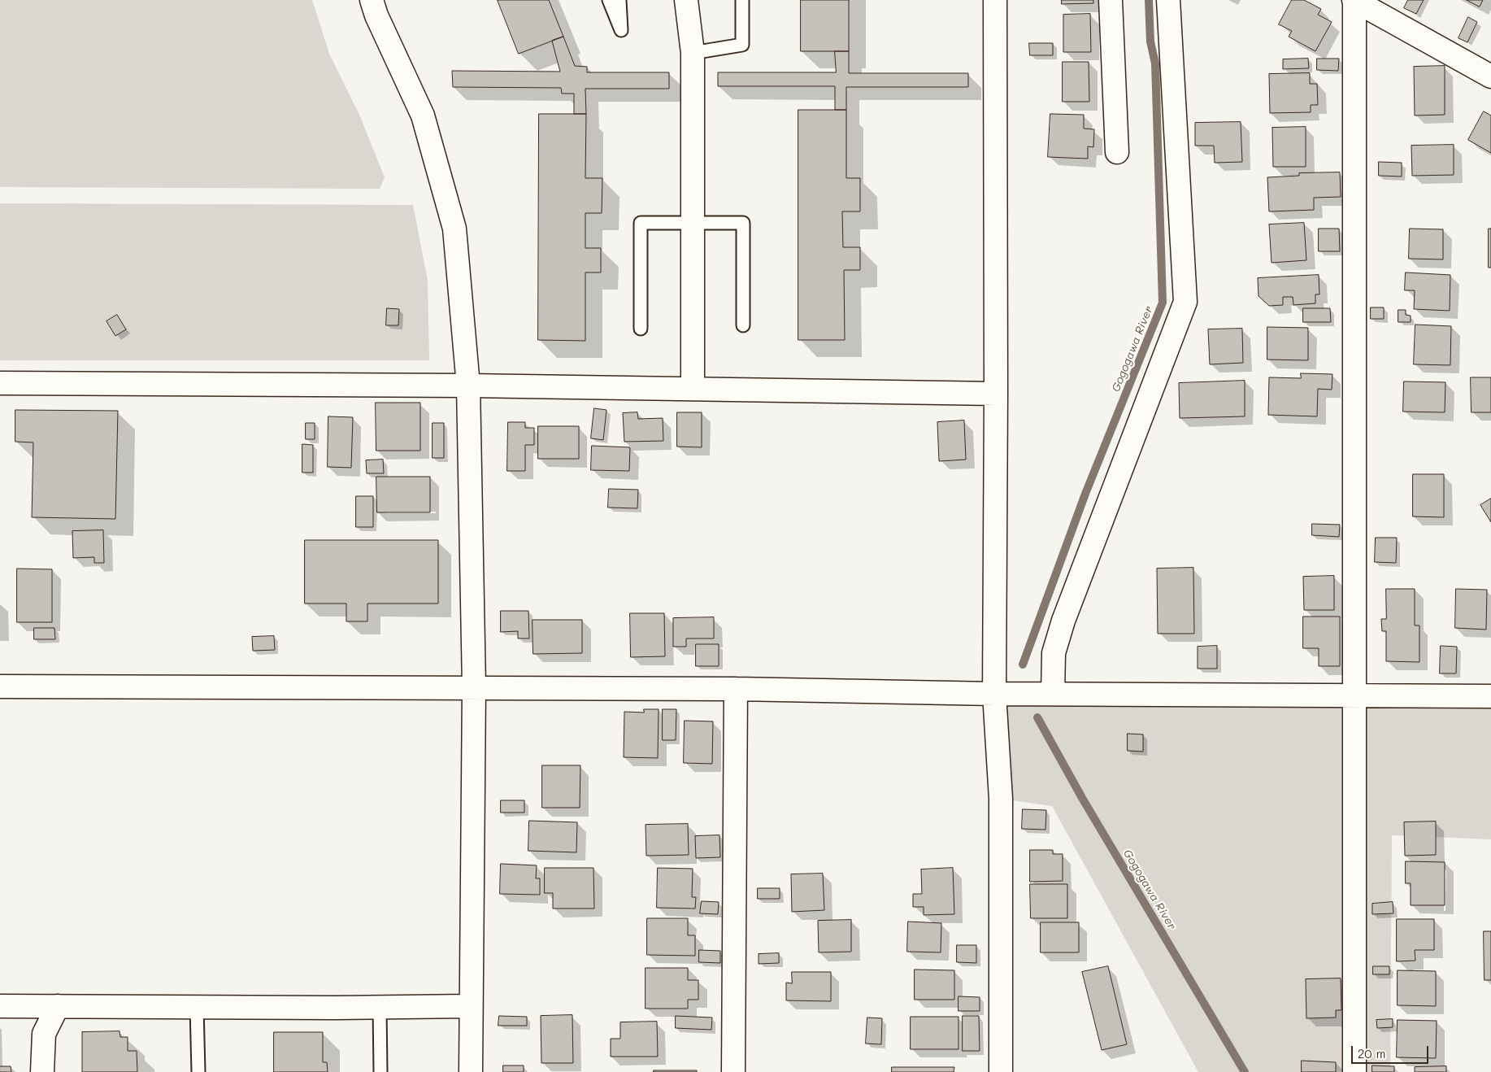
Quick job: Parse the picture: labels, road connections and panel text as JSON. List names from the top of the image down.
{
  "water": ["Gogogawa River"],
  "scale_bar": "20 m"
}
